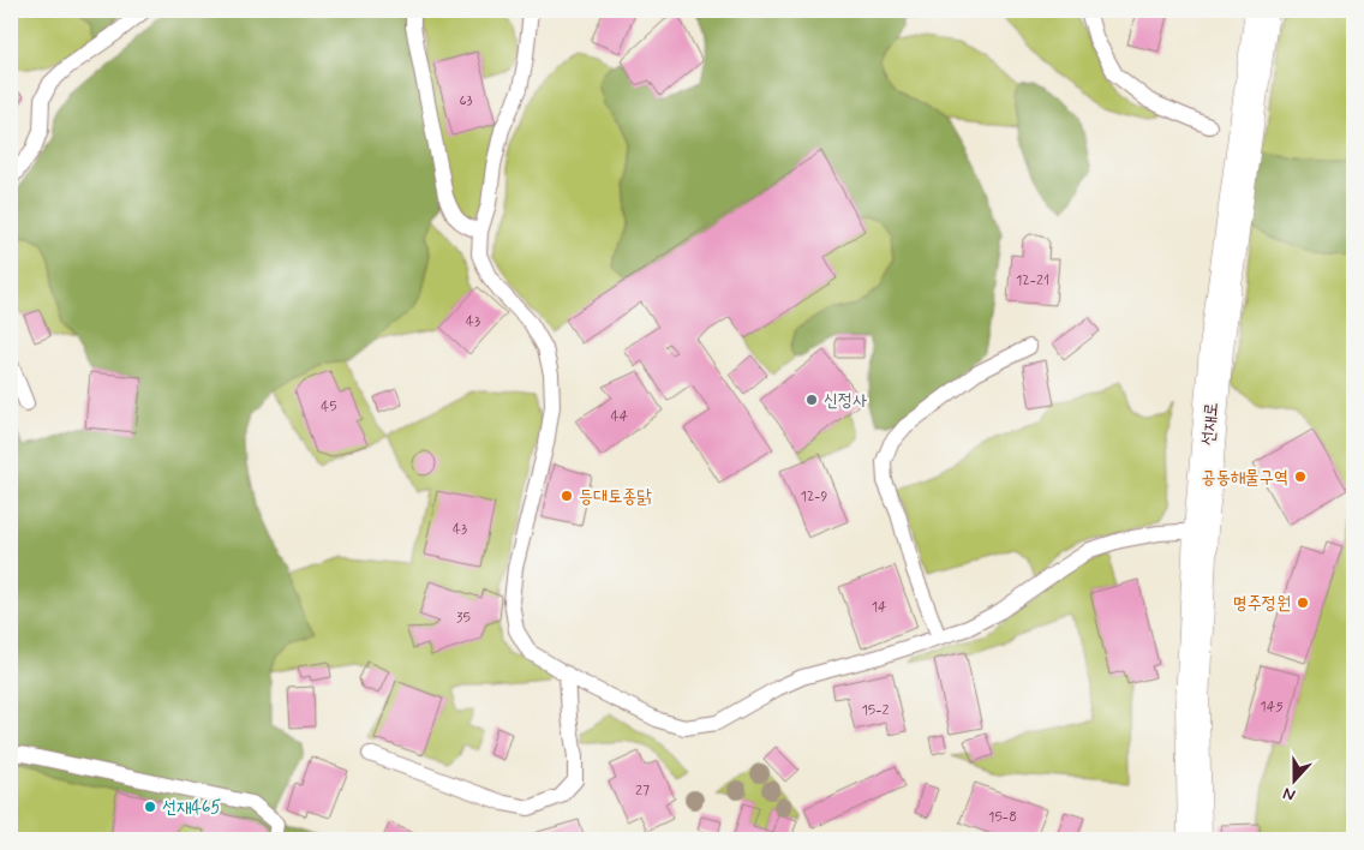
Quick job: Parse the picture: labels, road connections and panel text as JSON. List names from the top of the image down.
{
  "streets": {
    "street": ["선재로"]
  },
  "places": [
    "신정사",
    "공동해물구역",
    "등대토종닭",
    "명주정원",
    "선재465"
  ],
  "house_numbers": [
    "63",
    "12-21",
    "43",
    "45",
    "44",
    "12-9",
    "43",
    "14",
    "35",
    "145",
    "15-2",
    "27",
    "15-8"
  ],
  "north": "bottom"
}
